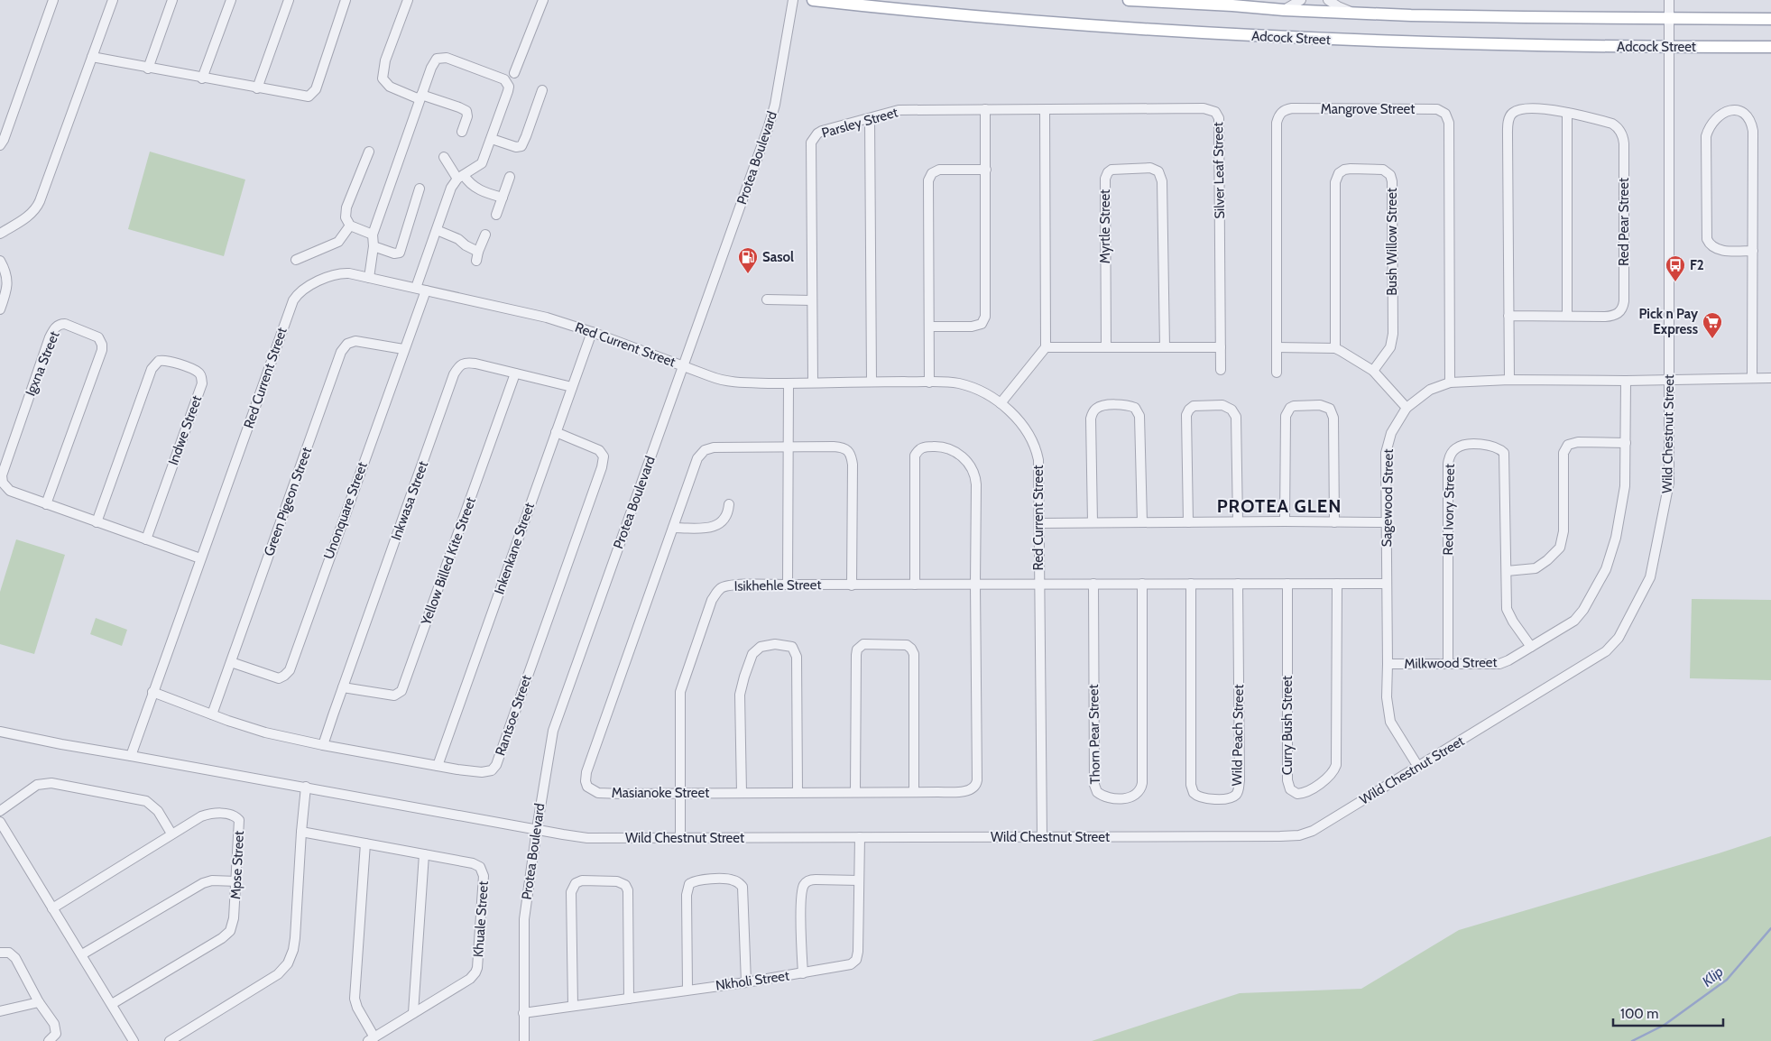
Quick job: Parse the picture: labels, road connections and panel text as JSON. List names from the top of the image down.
{
  "streets": {
    "main road": ["Adcock Street"],
    "street": [
      "Mangrove Street",
      "Parsley Street",
      "Protea Boulevard",
      "Silver Leaf Street",
      "Red Pear Street",
      "Myrtle Street",
      "Bush Willow Street",
      "Red Current Street",
      "Igxna Street",
      "Indwe Street",
      "Wild Chestnut Street",
      "Sagewood Street",
      "Inkwasa Street",
      "Green Pigeon Street",
      "Red Ivory Street",
      "Unonquare Street",
      "Inkenkane Street",
      "Yellow Billed Kite Street",
      "Isikhehle Street",
      "Milkwood Street",
      "Rantsoe Street",
      "Curry Bush Street",
      "Thorn Pear Street",
      "Wild Peach Street",
      "Masianoke Street",
      "Mpse Street",
      "Khuale Street",
      "Nkholi Street"
    ]
  },
  "crossings": [
    ["Adcock Street", "Wild Chestnut Street"],
    ["Mangrove Street", "Sagewood Street"],
    ["Parsley Street", "Silver Leaf Street"],
    ["Parsley Street", "Red Current Street"],
    ["Protea Boulevard", "Red Current Street"],
    ["Protea Boulevard", "Wild Chestnut Street"],
    ["Protea Boulevard", "Nkholi Street"],
    ["Red Current Street", "Wild Chestnut Street"],
    ["Red Current Street", "Unonquare Street"],
    ["Red Current Street", "Inkenkane Street"],
    ["Red Current Street", "Isikhehle Street"],
    ["Red Current Street", "Rantsoe Street"],
    ["Wild Chestnut Street", "Sagewood Street"],
    ["Wild Chestnut Street", "Isikhehle Street"],
    ["Wild Chestnut Street", "Nkholi Street"],
    ["Sagewood Street", "Isikhehle Street"],
    ["Sagewood Street", "Milkwood Street"],
    ["Inkwasa Street", "Inkenkane Street"],
    ["Inkwasa Street", "Yellow Billed Kite Street"],
    ["Inkwasa Street", "Rantsoe Street"],
    ["Green Pigeon Street", "Unonquare Street"],
    ["Green Pigeon Street", "Rantsoe Street"],
    ["Red Ivory Street", "Milkwood Street"],
    ["Inkenkane Street", "Rantsoe Street"],
    ["Isikhehle Street", "Curry Bush Street"],
    ["Isikhehle Street", "Thorn Pear Street"],
    ["Isikhehle Street", "Wild Peach Street"],
    ["Isikhehle Street", "Masianoke Street"]
  ],
  "districts": ["PROTEA GLEN"],
  "water": ["Klip"],
  "places": {
    "fuel station": ["Sasol"],
    "bus stop": ["F2"],
    "supermarket": ["Pick n Pay Express"]
  },
  "scale_bar": "100 m"
}
